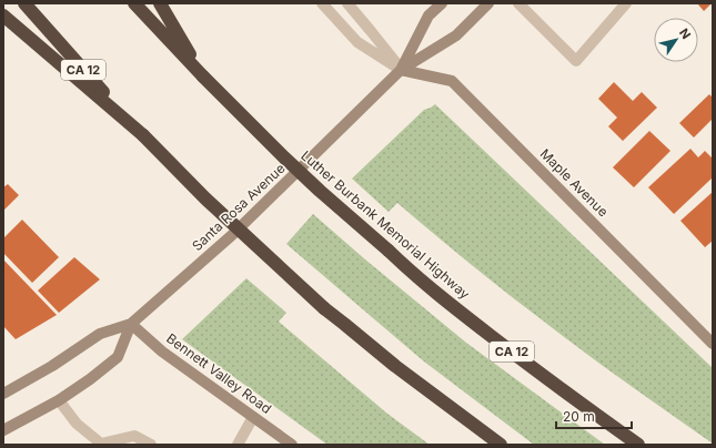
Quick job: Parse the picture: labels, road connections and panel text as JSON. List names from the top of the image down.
{
  "streets": {
    "highway": ["CA 12", "Luther Burbank Memorial Highway"],
    "main road": ["Maple Avenue", "Santa Rosa Avenue", "Bennett Valley Road"]
  },
  "crossings": [
    ["Maple Avenue", "Santa Rosa Avenue"],
    ["Santa Rosa Avenue", "Bennett Valley Road"]
  ],
  "scale_bar": "20 m",
  "north": "top right"
}
